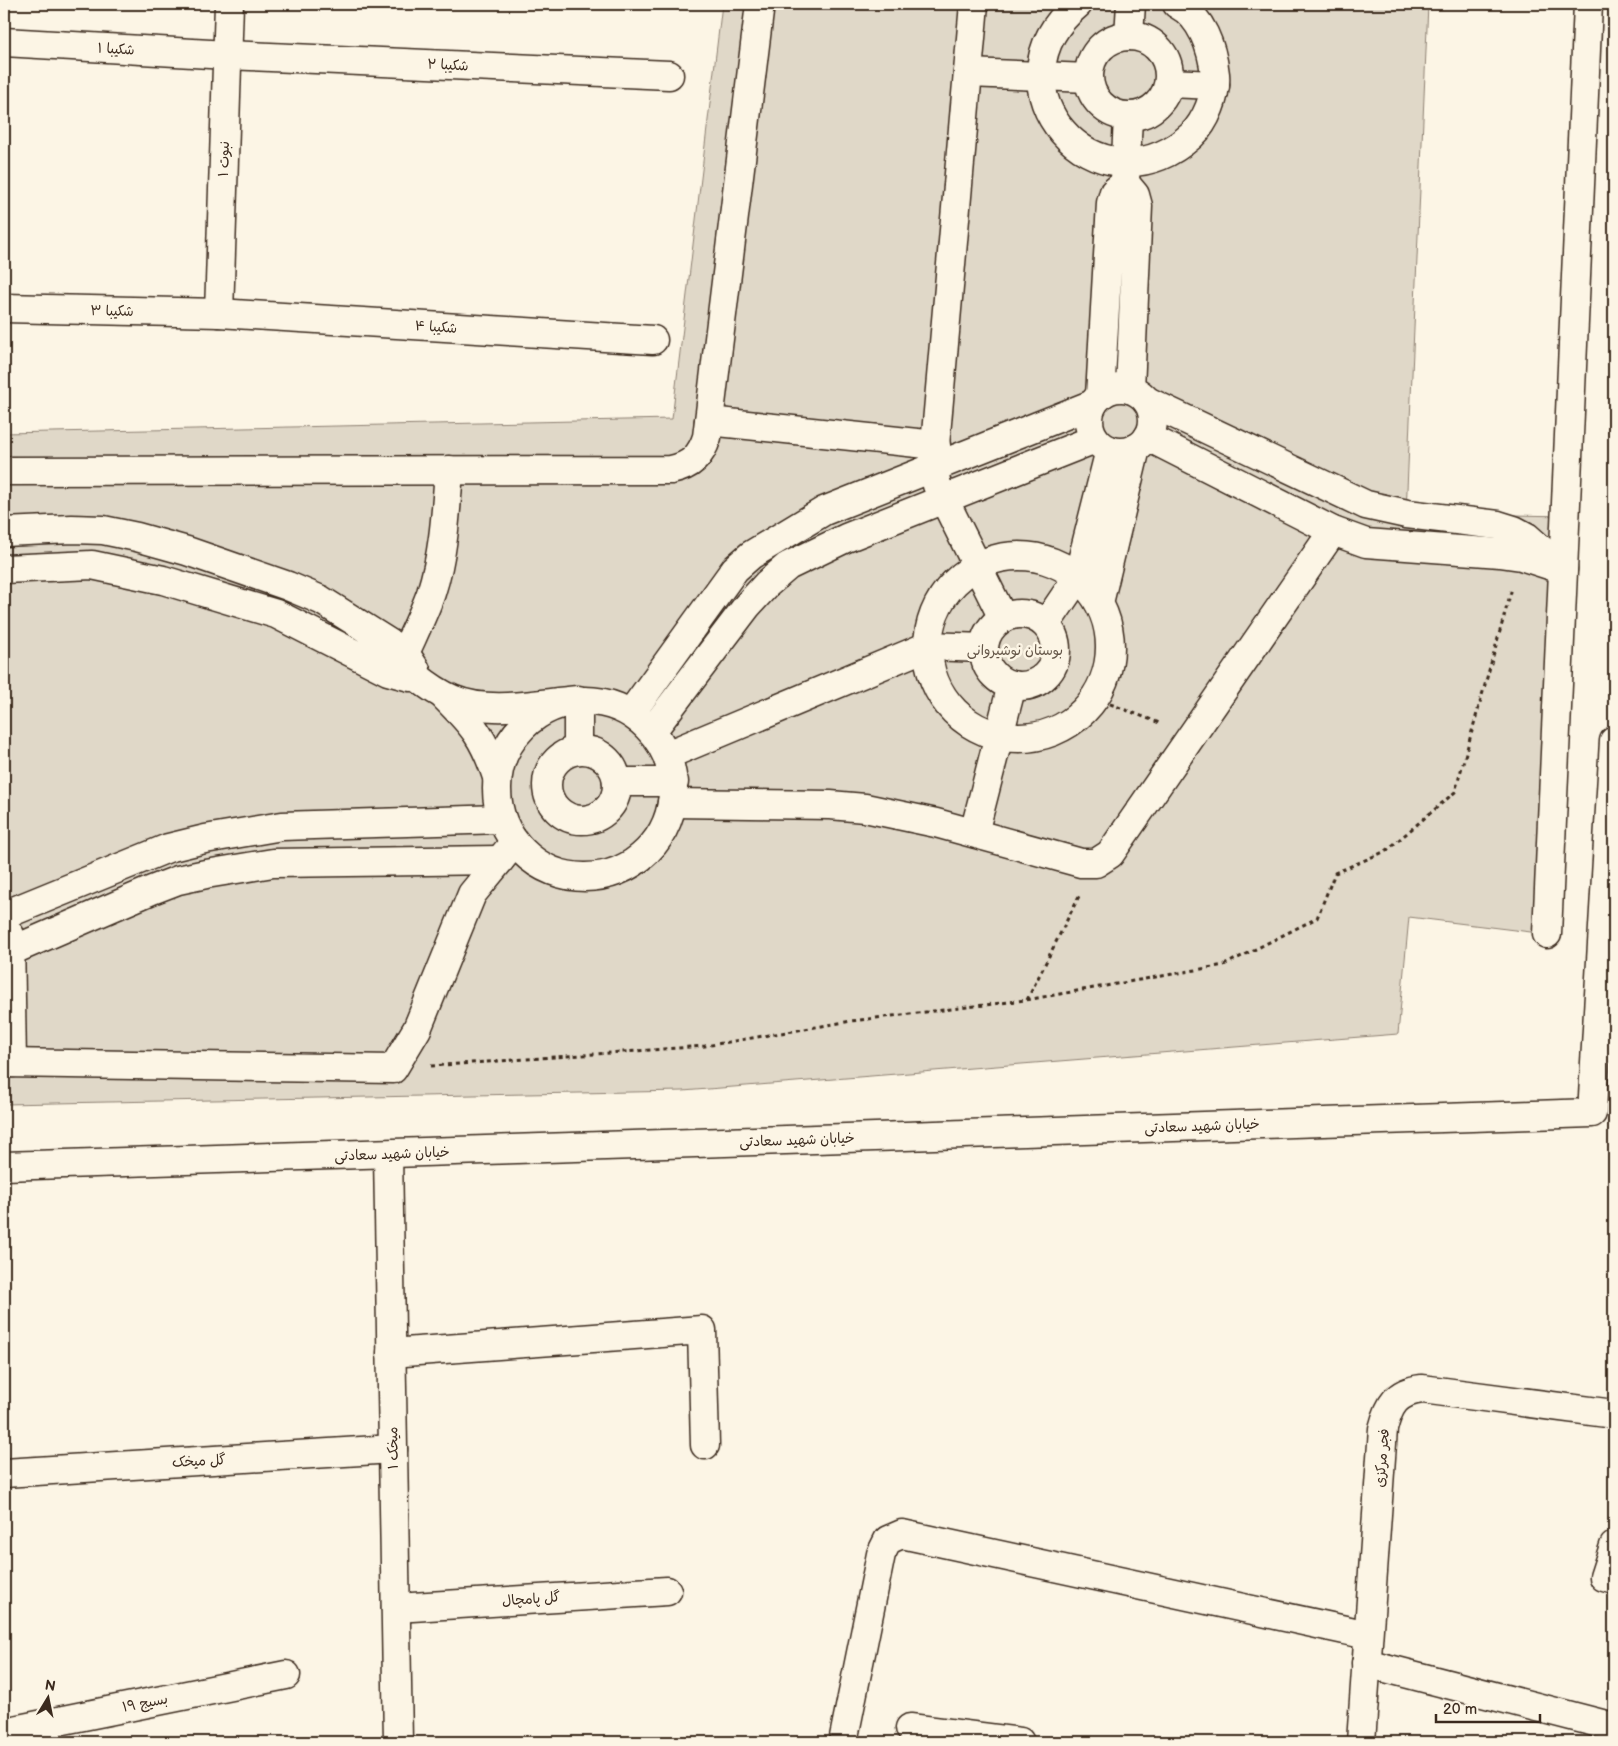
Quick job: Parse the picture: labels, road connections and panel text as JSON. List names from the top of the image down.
{
  "streets": {
    "street": [
      "شکیبا ۱",
      "شکیبا ۲",
      "نبوت ۱",
      "شکیبا ۳",
      "شکیبا ۴",
      "خیابان شهید سعادتی",
      "میخک ۱",
      "فجر مرکزی",
      "گل میخک",
      "گل پامچال",
      "بسیج ۱۹"
    ]
  },
  "crossings": [
    ["شکیبا ۱", "شکیبا ۲"],
    ["شکیبا ۱", "نبوت ۱"],
    ["شکیبا ۲", "نبوت ۱"],
    ["نبوت ۱", "شکیبا ۳"],
    ["نبوت ۱", "شکیبا ۴"],
    ["شکیبا ۳", "شکیبا ۴"],
    ["خیابان شهید سعادتی", "میخک ۱"],
    ["میخک ۱", "گل میخک"],
    ["میخک ۱", "گل پامچال"]
  ],
  "parks": ["بوستان نوشیروانی"],
  "scale_bar": "20 m",
  "north": "top"
}
